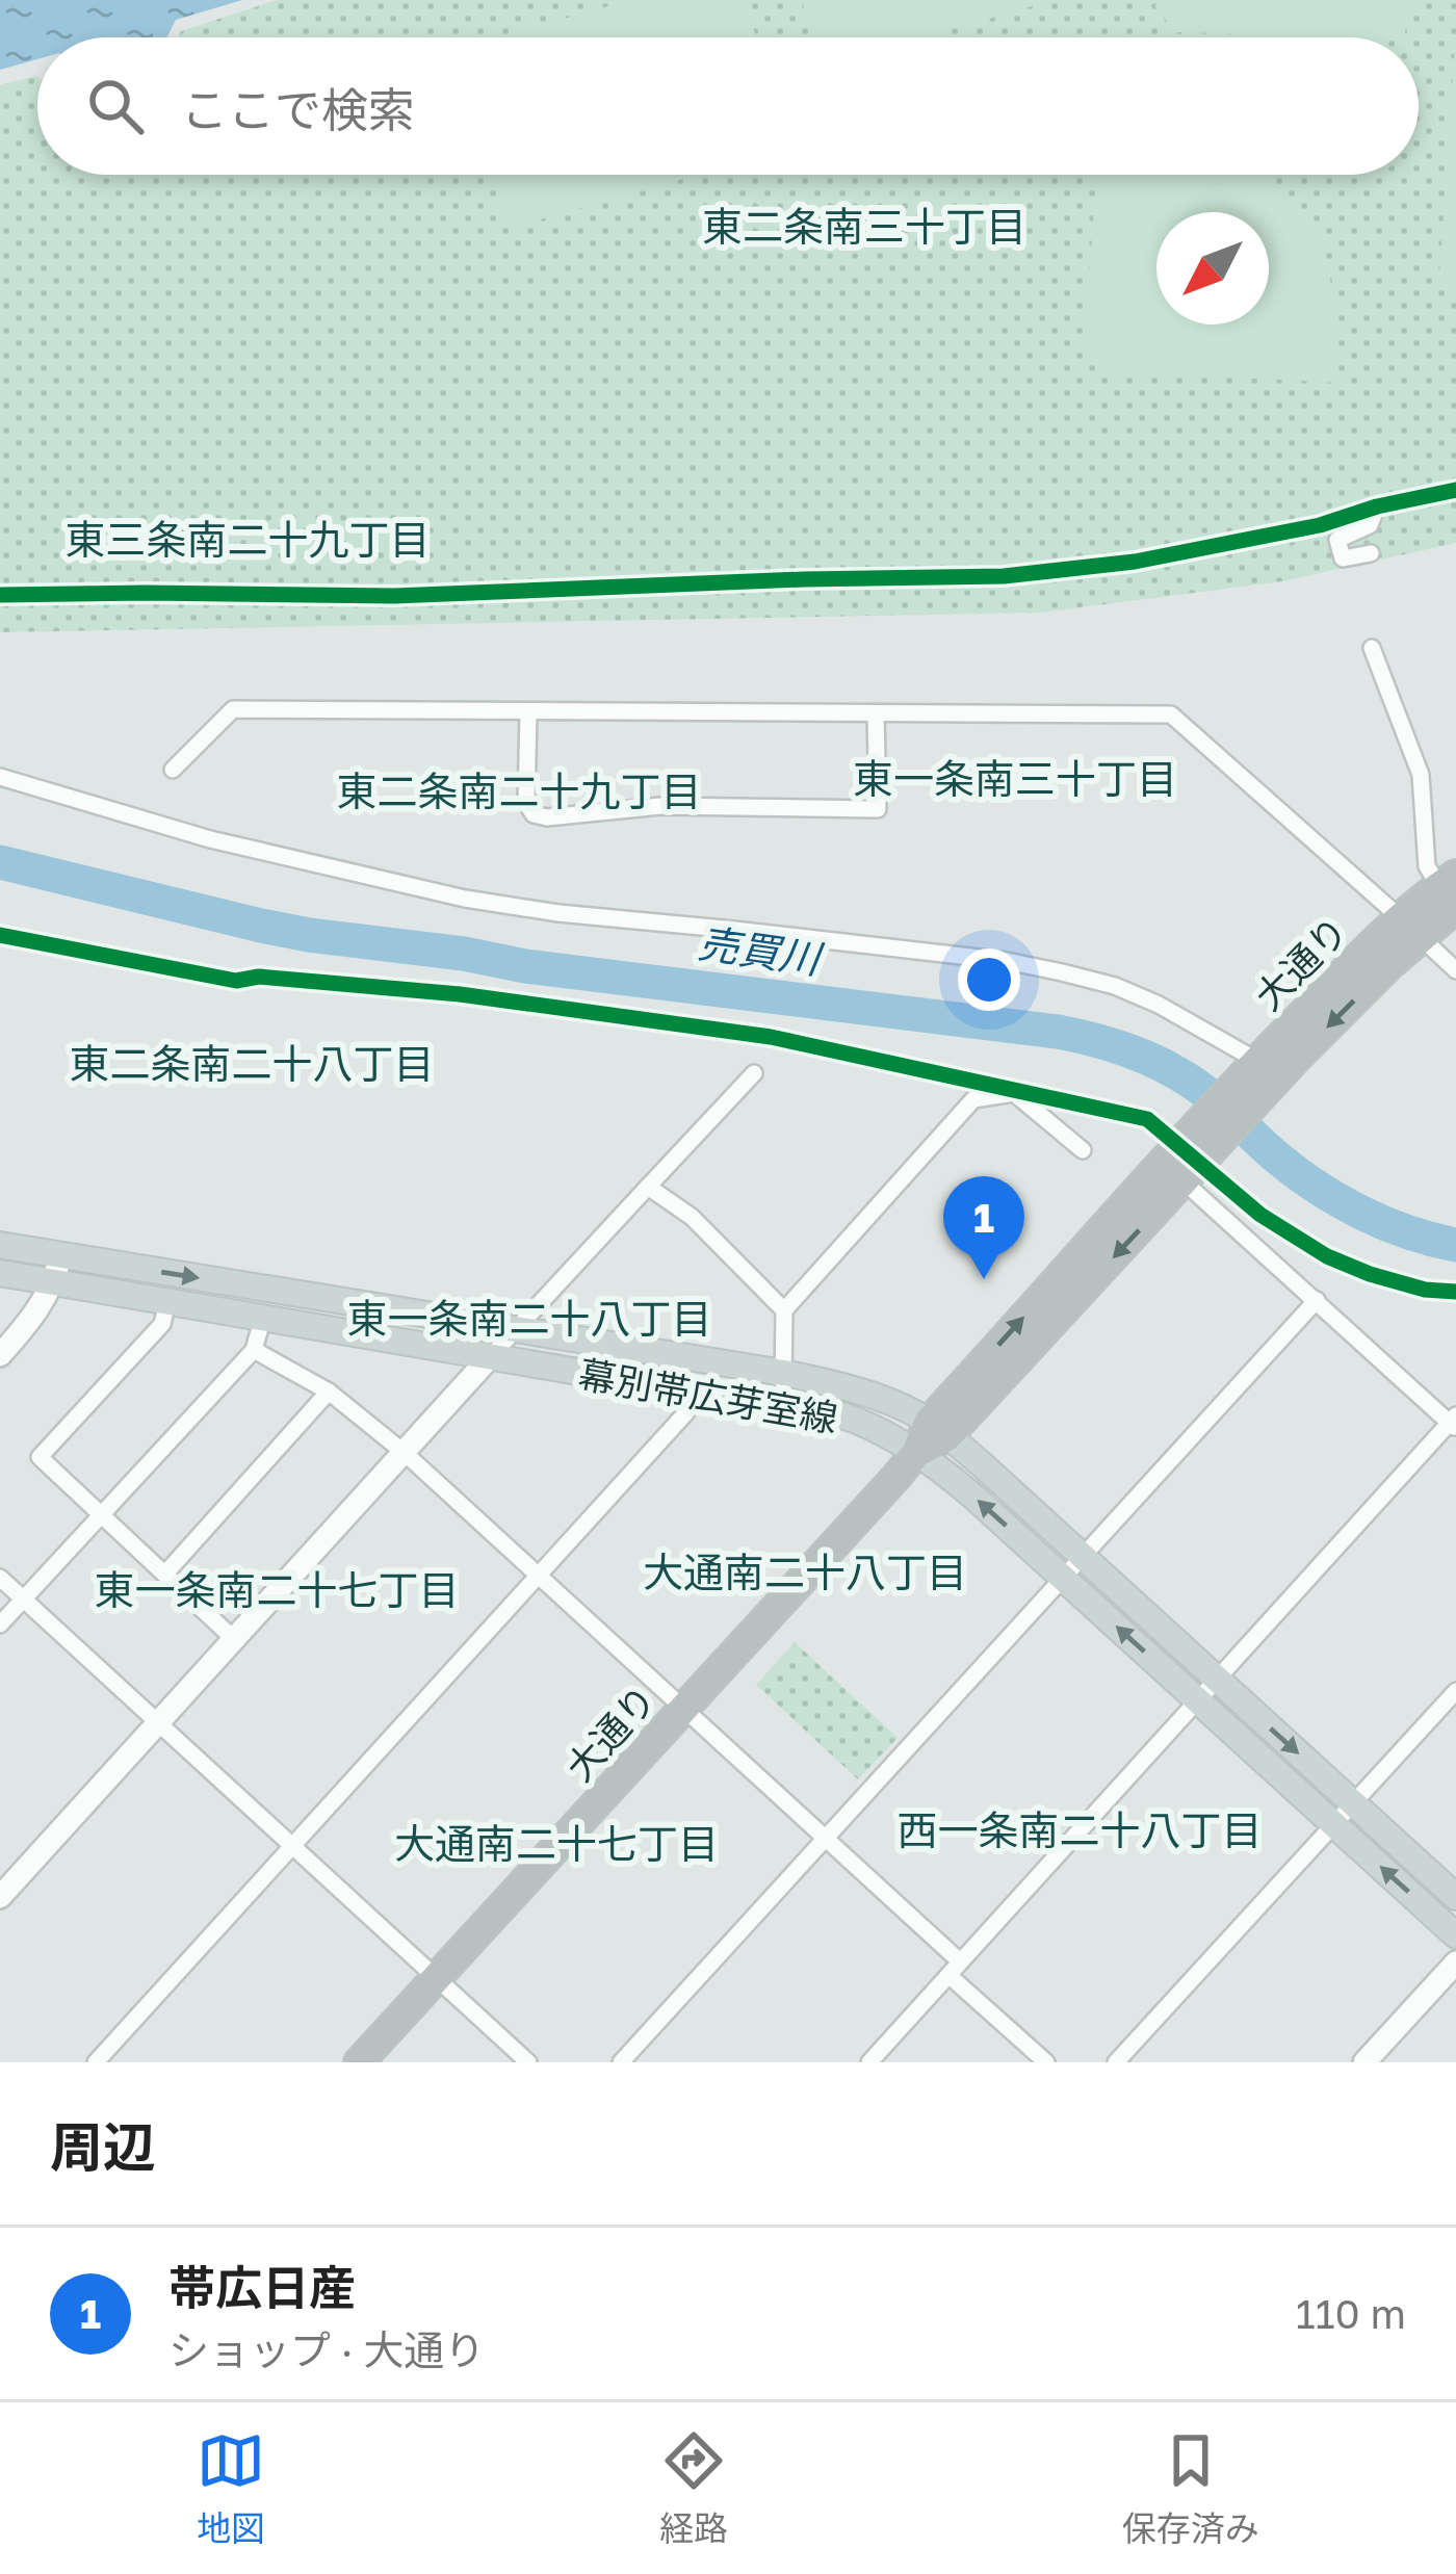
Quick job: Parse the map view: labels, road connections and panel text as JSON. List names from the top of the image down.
{
  "streets": {
    "highway": ["大通り"],
    "main road": ["幕別帯広芽室線"]
  },
  "crossings": [
    ["大通り", "幕別帯広芽室線"]
  ],
  "districts": [
    "東二条南三十丁目",
    "東三条南二十九丁目",
    "東一条南三十丁目",
    "東二条南二十九丁目",
    "東二条南二十八丁目",
    "東一条南二十八丁目",
    "大通南二十八丁目",
    "東一条南二十七丁目",
    "西一条南二十八丁目",
    "大通南二十七丁目"
  ],
  "water": ["売買川"],
  "north": "bottom left",
  "page": {
    "search": "ここで検索",
    "pins": "1",
    "heading": "周辺",
    "list": [
      {
        "mark": "1",
        "name": "帯広日産",
        "note": "ショップ · 大通り",
        "value": "110 m"
      }
    ],
    "nav": ["地図", "経路", "保存済み"]
  }
}
